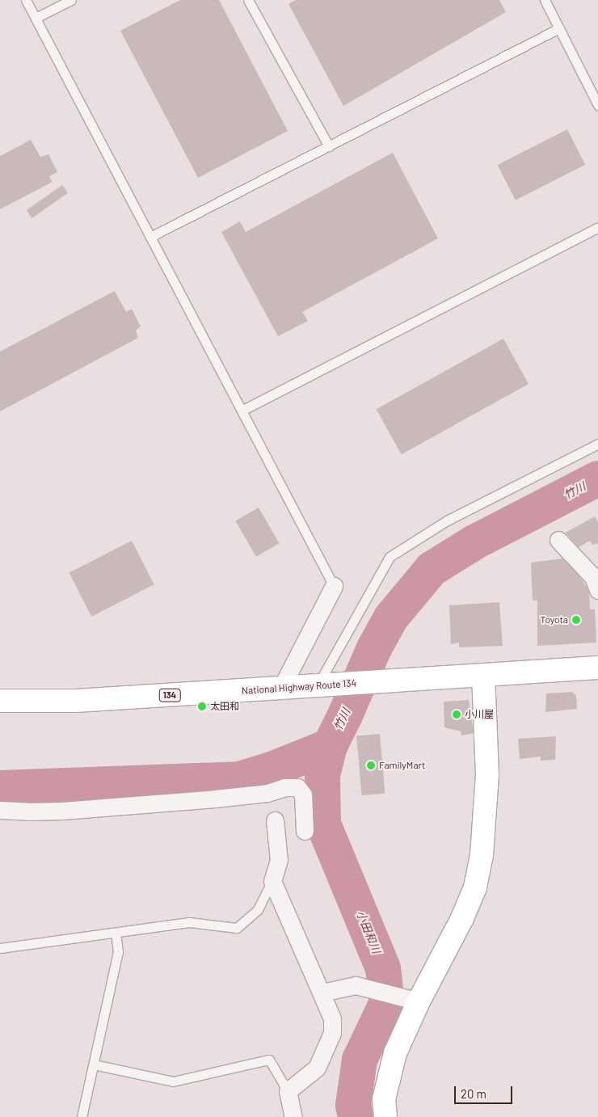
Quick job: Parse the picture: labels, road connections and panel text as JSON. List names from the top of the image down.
{
  "streets": {
    "main road": ["National Highway Route 134", "134"]
  },
  "water": ["竹川", "小田和川"],
  "places": [
    "Toyota",
    "太田和",
    "小川屋",
    "FamilyMart"
  ],
  "scale_bar": "20 m"
}
